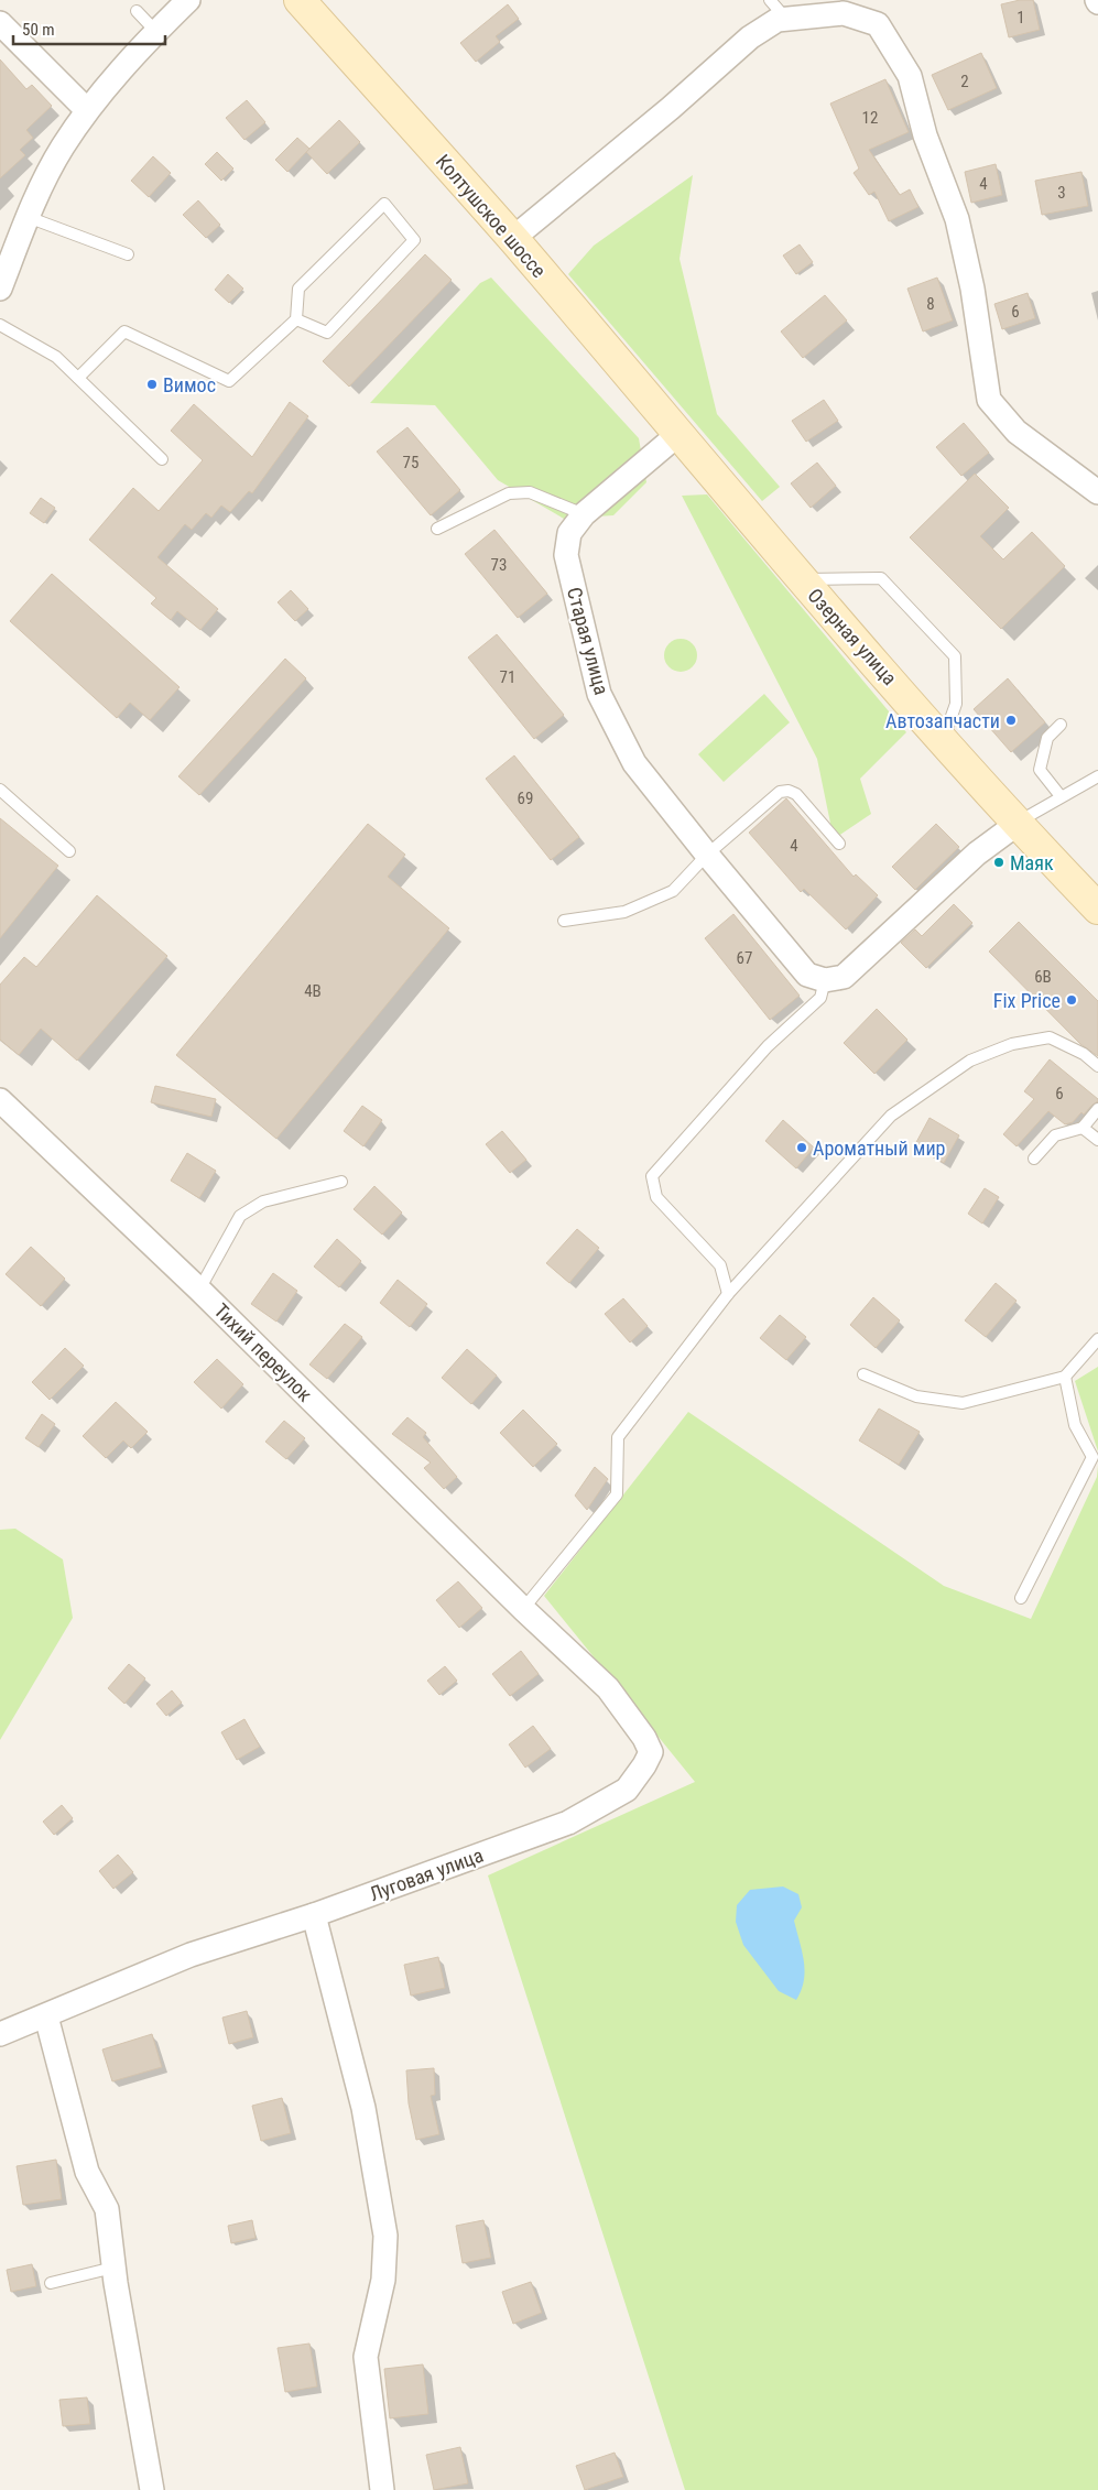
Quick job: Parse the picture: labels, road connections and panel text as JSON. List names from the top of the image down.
{
  "streets": {
    "main road": ["Колтушское шоссе", "Озерная улица"],
    "street": ["Старая улица", "Тихий переулок", "Луговая улица"]
  },
  "crossings": [
    ["Колтушское шоссе", "Озерная улица"],
    ["Колтушское шоссе", "Старая улица"],
    ["Озерная улица", "Старая улица"],
    ["Тихий переулок", "Луговая улица"]
  ],
  "places": [
    "Вимос",
    "Автозапчасти",
    "Маяк",
    "Fix Price",
    "Ароматный мир"
  ],
  "house_numbers": [
    "1",
    "2",
    "12",
    "4",
    "3",
    "8",
    "6",
    "75",
    "73",
    "71",
    "69",
    "4",
    "67",
    "6В",
    "4В",
    "6"
  ],
  "scale_bar": "50 m"
}
